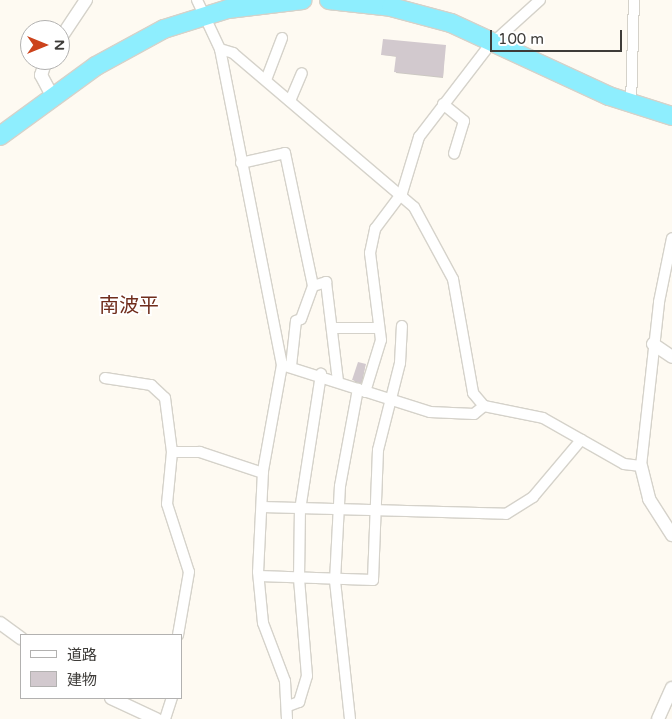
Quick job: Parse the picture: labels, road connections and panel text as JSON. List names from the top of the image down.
{
  "districts": ["南波平"],
  "legend": ["道路", "建物"],
  "scale_bar": "100 m",
  "north": "right"
}
